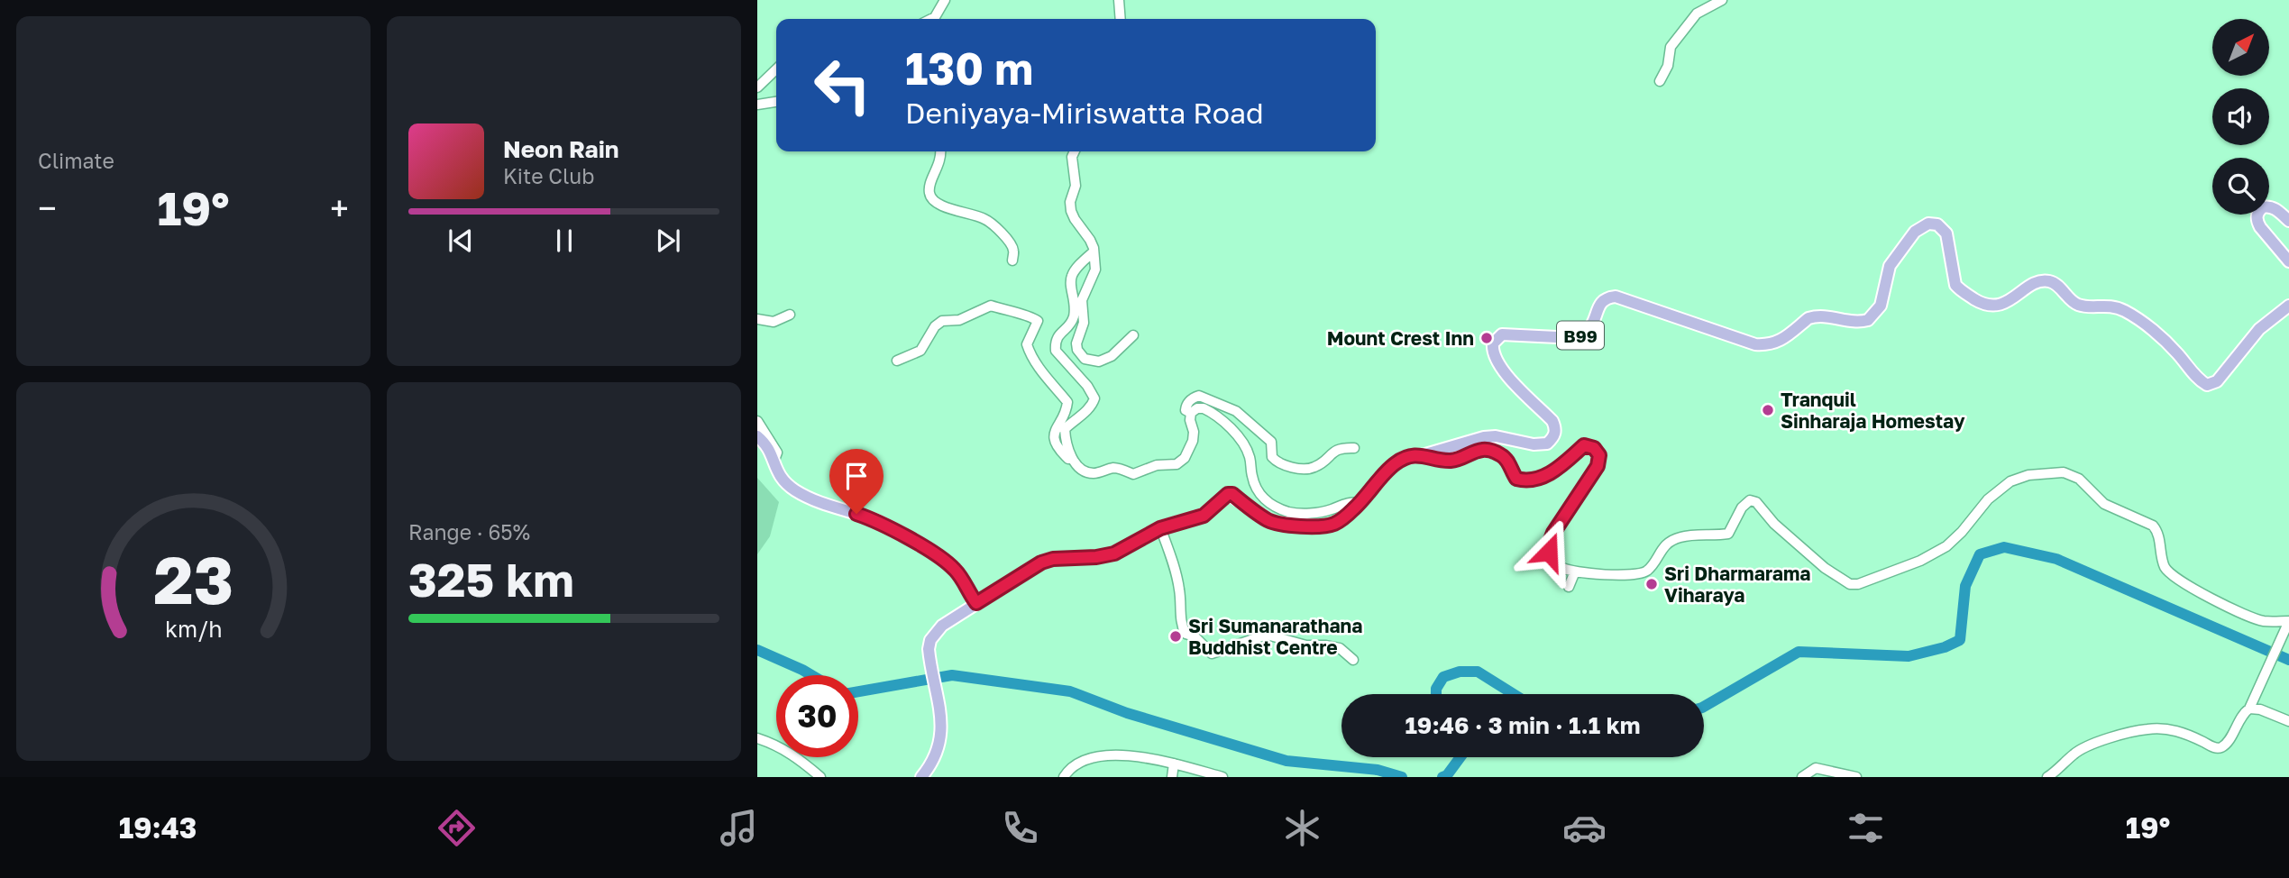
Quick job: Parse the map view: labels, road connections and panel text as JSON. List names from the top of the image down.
{
  "streets": {
    "main road": ["B99"]
  },
  "places": [
    "Mount Crest Inn",
    "Tranquil Sinharaja Homestay",
    "Sri Dharmarama Viharaya",
    "Sri Sumanarathana Buddhist Centre"
  ],
  "north": "top right",
  "page": {
    "tile": [
      "Climate",
      ["Range · 65%", "325 km"]
    ],
    "turn": ["130 m", "Deniyaya-Miriswatta Road"],
    "song": ["Neon Rain", "Kite Club"],
    "heat": ["−", "19°", "+"],
    "limit": "30",
    "trip": "19:46 · 3 min · 1.1 km",
    "tabs": ["19:43", "19°"],
    "gauge": ["23", "km/h"]
  }
}
